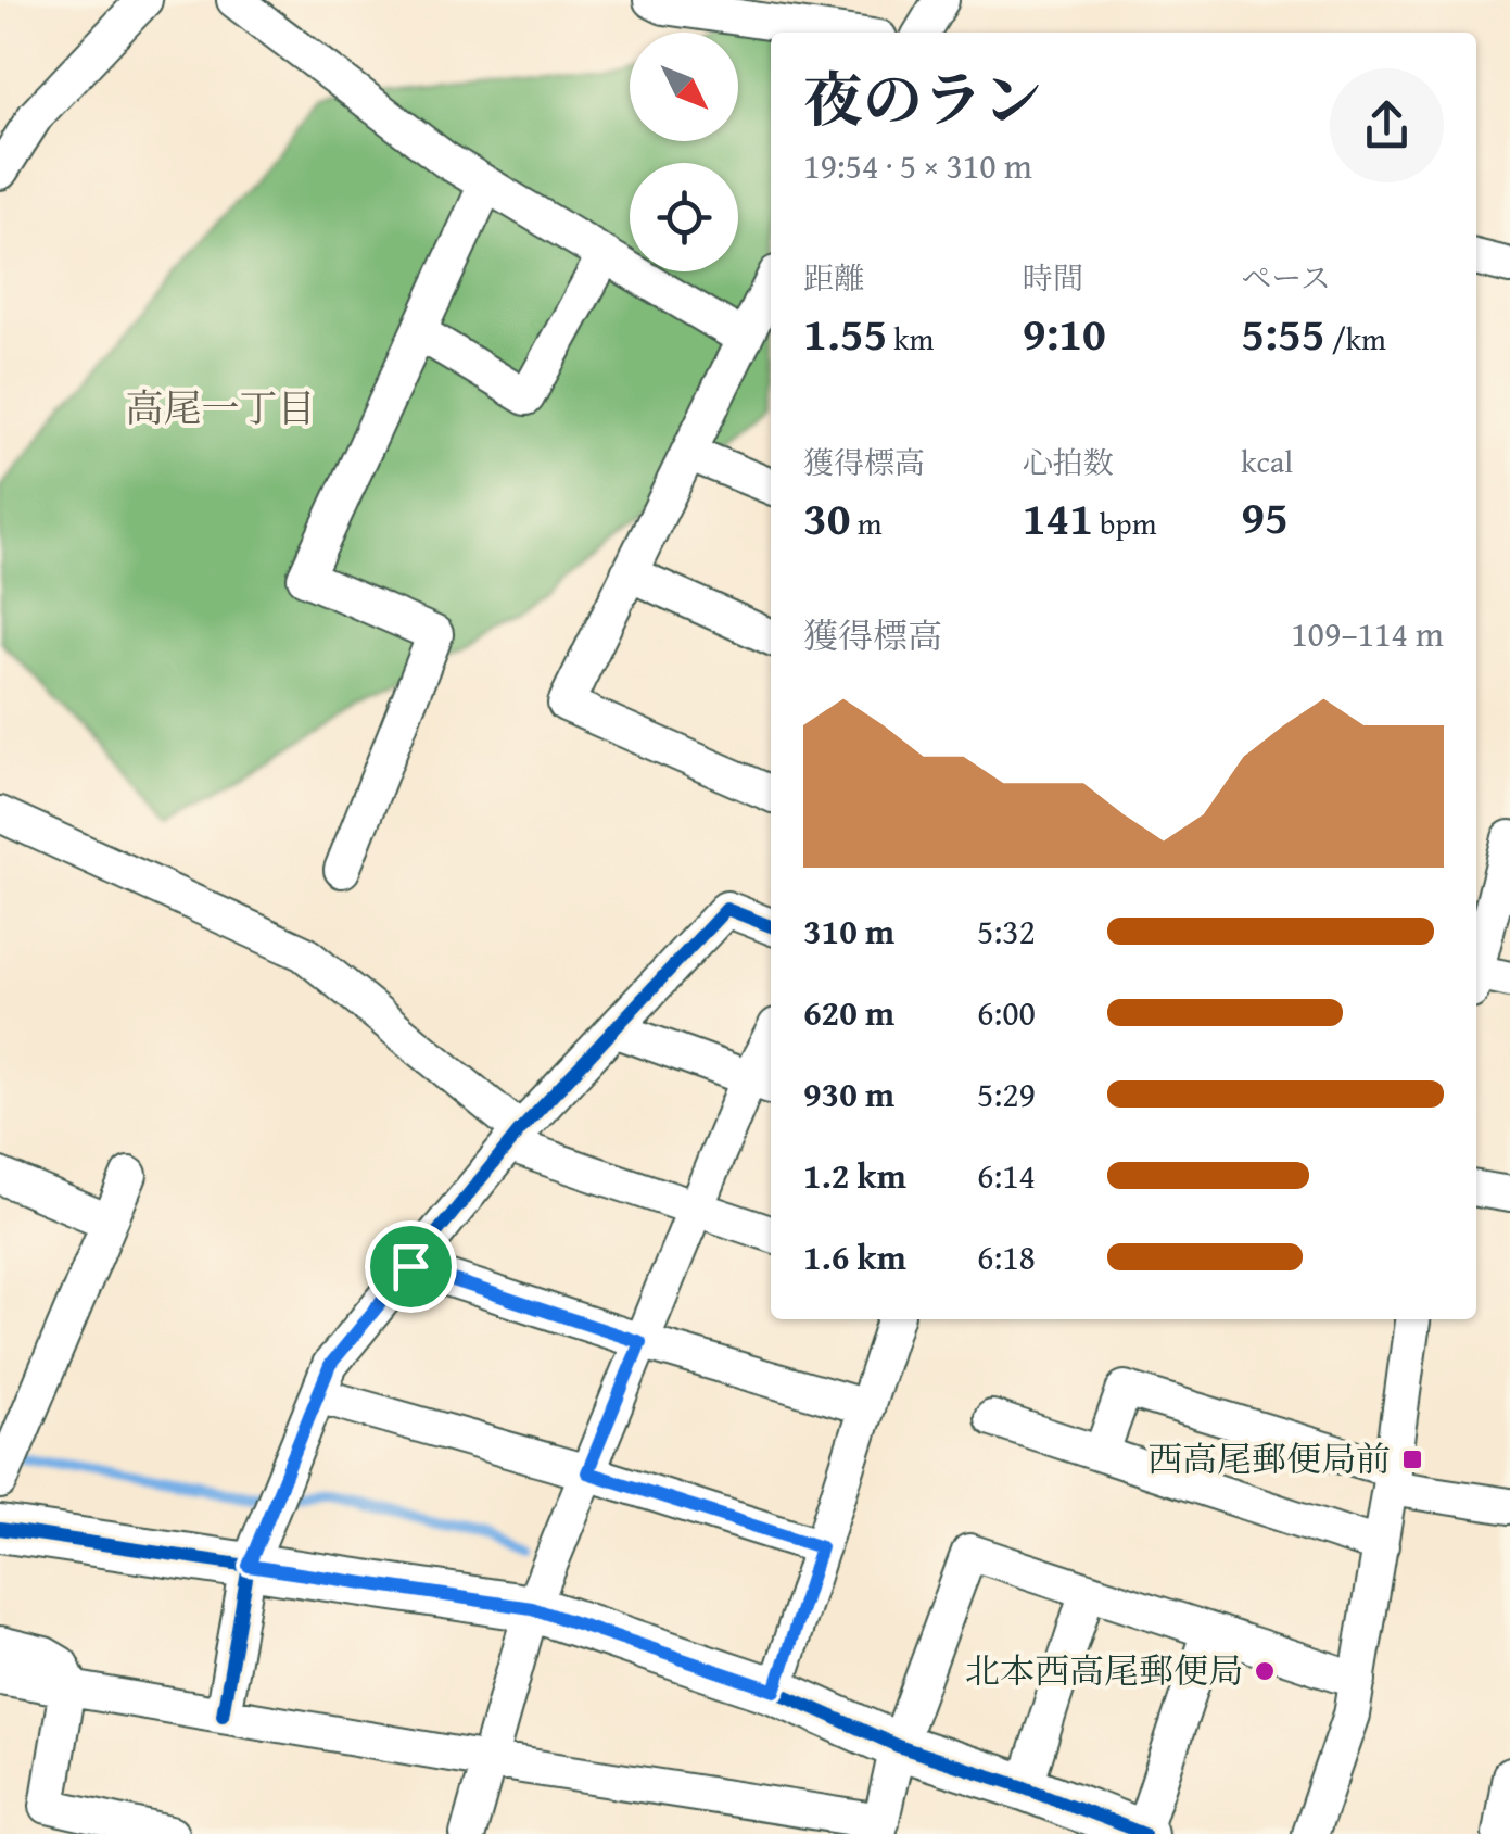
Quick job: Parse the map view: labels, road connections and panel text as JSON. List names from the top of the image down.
{
  "districts": ["高尾一丁目"],
  "places": {
    "transit": ["西高尾郵便局前"],
    "other": ["北本西高尾郵便局"]
  },
  "north": "bottom right",
  "page": {
    "heading": ["夜のラン", "19:54 · 5 × 310 m"],
    "stats": [
      ["距離", "1.55 km"],
      ["時間", "9:10"],
      ["ペース", "5:55 /km"],
      ["獲得標高", "30 m"],
      ["心拍数", "141 bpm"],
      ["kcal", "95"]
    ],
    "chart": ["獲得標高", "109–114 m"],
    "list": [
      {
        "name": "310 m",
        "note": "5:32"
      },
      {
        "name": "620 m",
        "note": "6:00"
      },
      {
        "name": "930 m",
        "note": "5:29"
      },
      {
        "name": "1.2 km",
        "note": "6:14"
      },
      {
        "name": "1.6 km",
        "note": "6:18"
      }
    ]
  }
}
